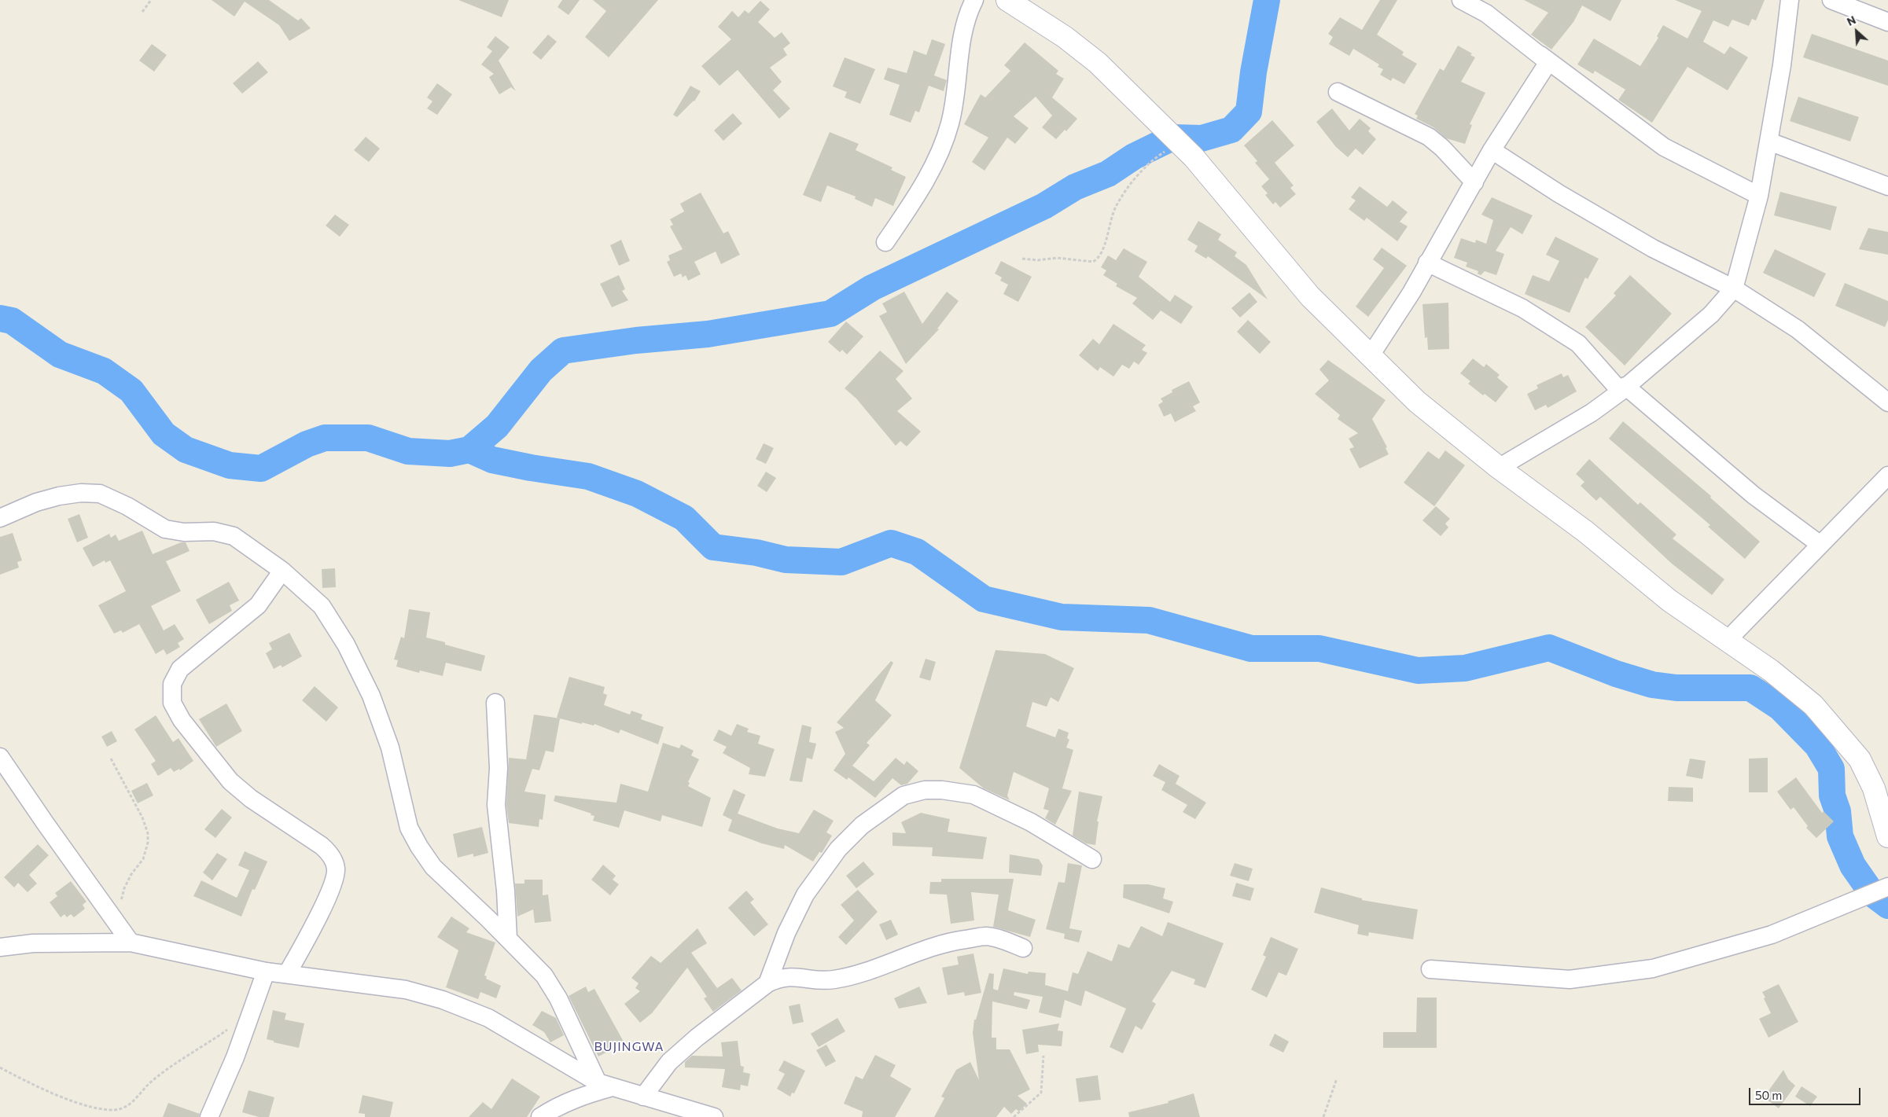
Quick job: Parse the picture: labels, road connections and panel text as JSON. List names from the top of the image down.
{
  "districts": ["BUJINGWA"],
  "scale_bar": "50 m",
  "north": "top left"
}
